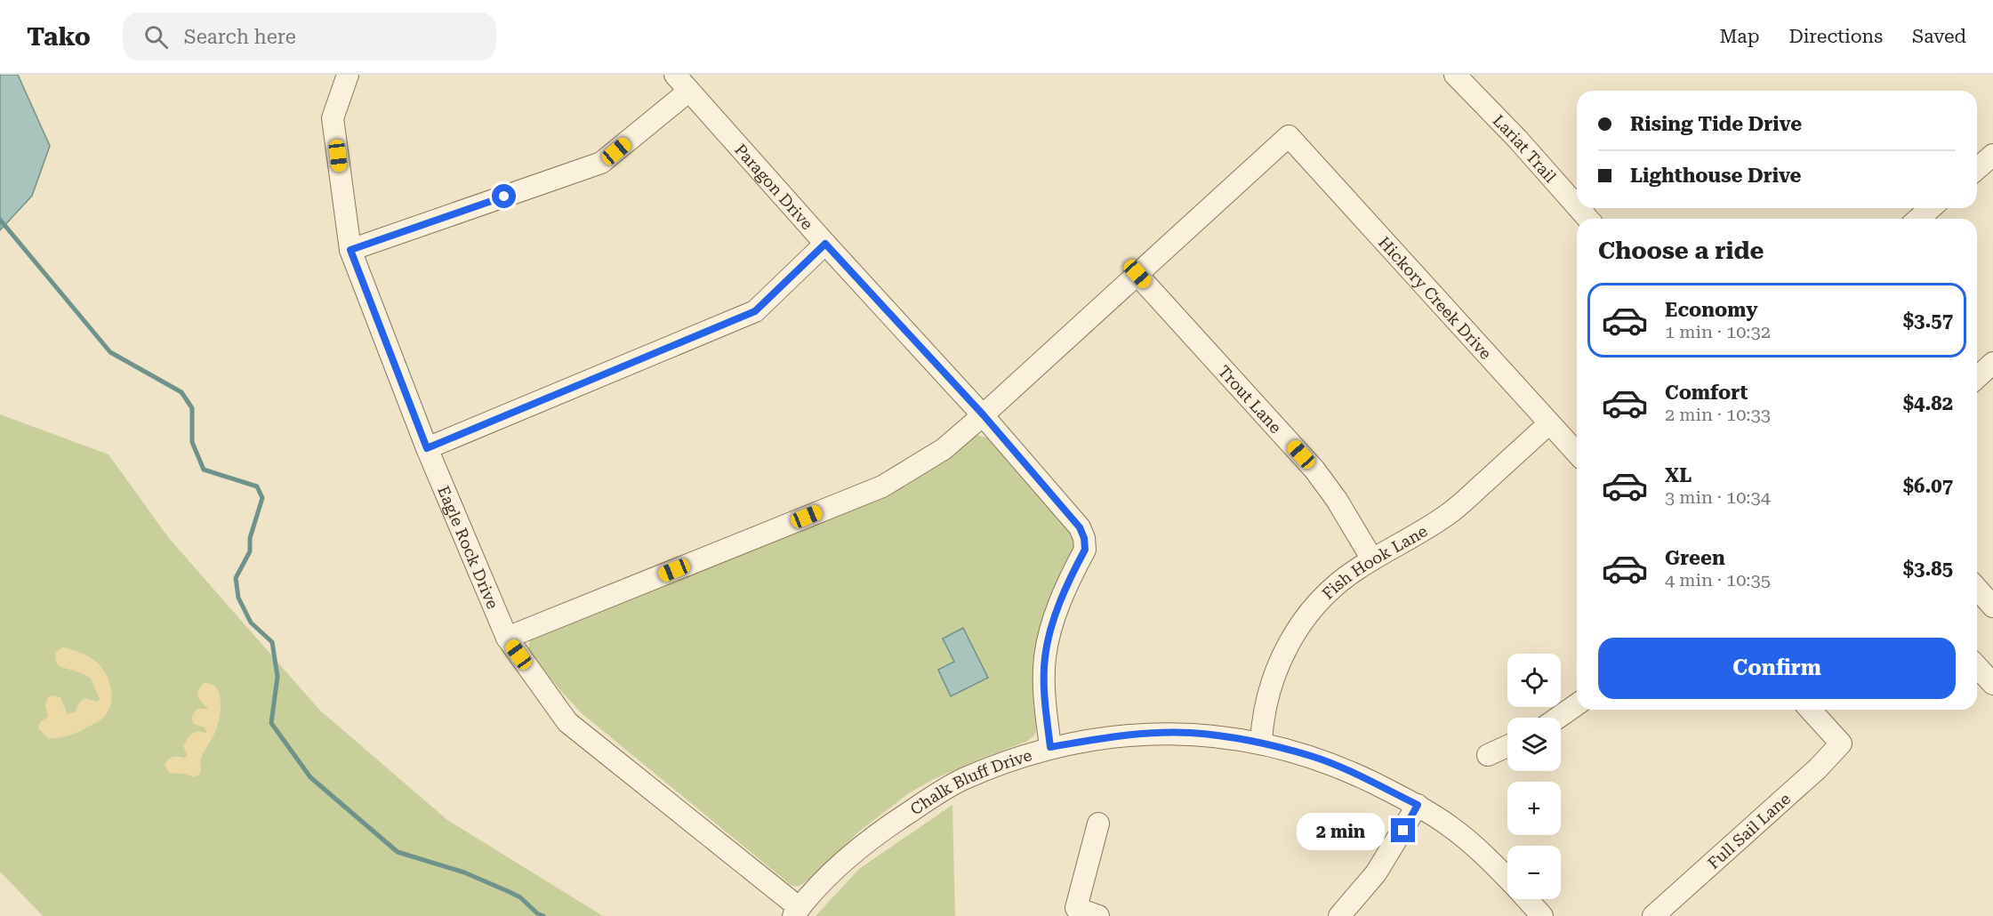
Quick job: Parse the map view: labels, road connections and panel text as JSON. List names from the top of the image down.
{
  "streets": {
    "street": [
      "Lariat Trail",
      "Paragon Drive",
      "Hickory Creek Drive",
      "Trout Lane",
      "Eagle Rock Drive",
      "Fish Hook Lane",
      "Chalk Bluff Drive",
      "Full Sail Lane"
    ]
  },
  "crossings": [
    ["Paragon Drive", "Chalk Bluff Drive"],
    ["Hickory Creek Drive", "Trout Lane"],
    ["Hickory Creek Drive", "Fish Hook Lane"],
    ["Trout Lane", "Fish Hook Lane"],
    ["Eagle Rock Drive", "Chalk Bluff Drive"],
    ["Fish Hook Lane", "Chalk Bluff Drive"]
  ],
  "page": {
    "header": "Tako",
    "search": "Search here",
    "nav": ["Map", "Directions", "Saved"],
    "banner": ["Rising Tide Drive", "Lighthouse Drive"],
    "heading": "Choose a ride",
    "list": [
      {
        "name": "Economy",
        "note": "1 min · 10:32",
        "value": "$3.57"
      },
      {
        "name": "Comfort",
        "note": "2 min · 10:33",
        "value": "$4.82"
      },
      {
        "name": "XL",
        "note": "3 min · 10:34",
        "value": "$6.07"
      },
      {
        "name": "Green",
        "note": "4 min · 10:35",
        "value": "$3.85"
      }
    ],
    "buttons": "Confirm",
    "map_buttons": ["+", "−"],
    "bubble": "2 min"
  }
}
